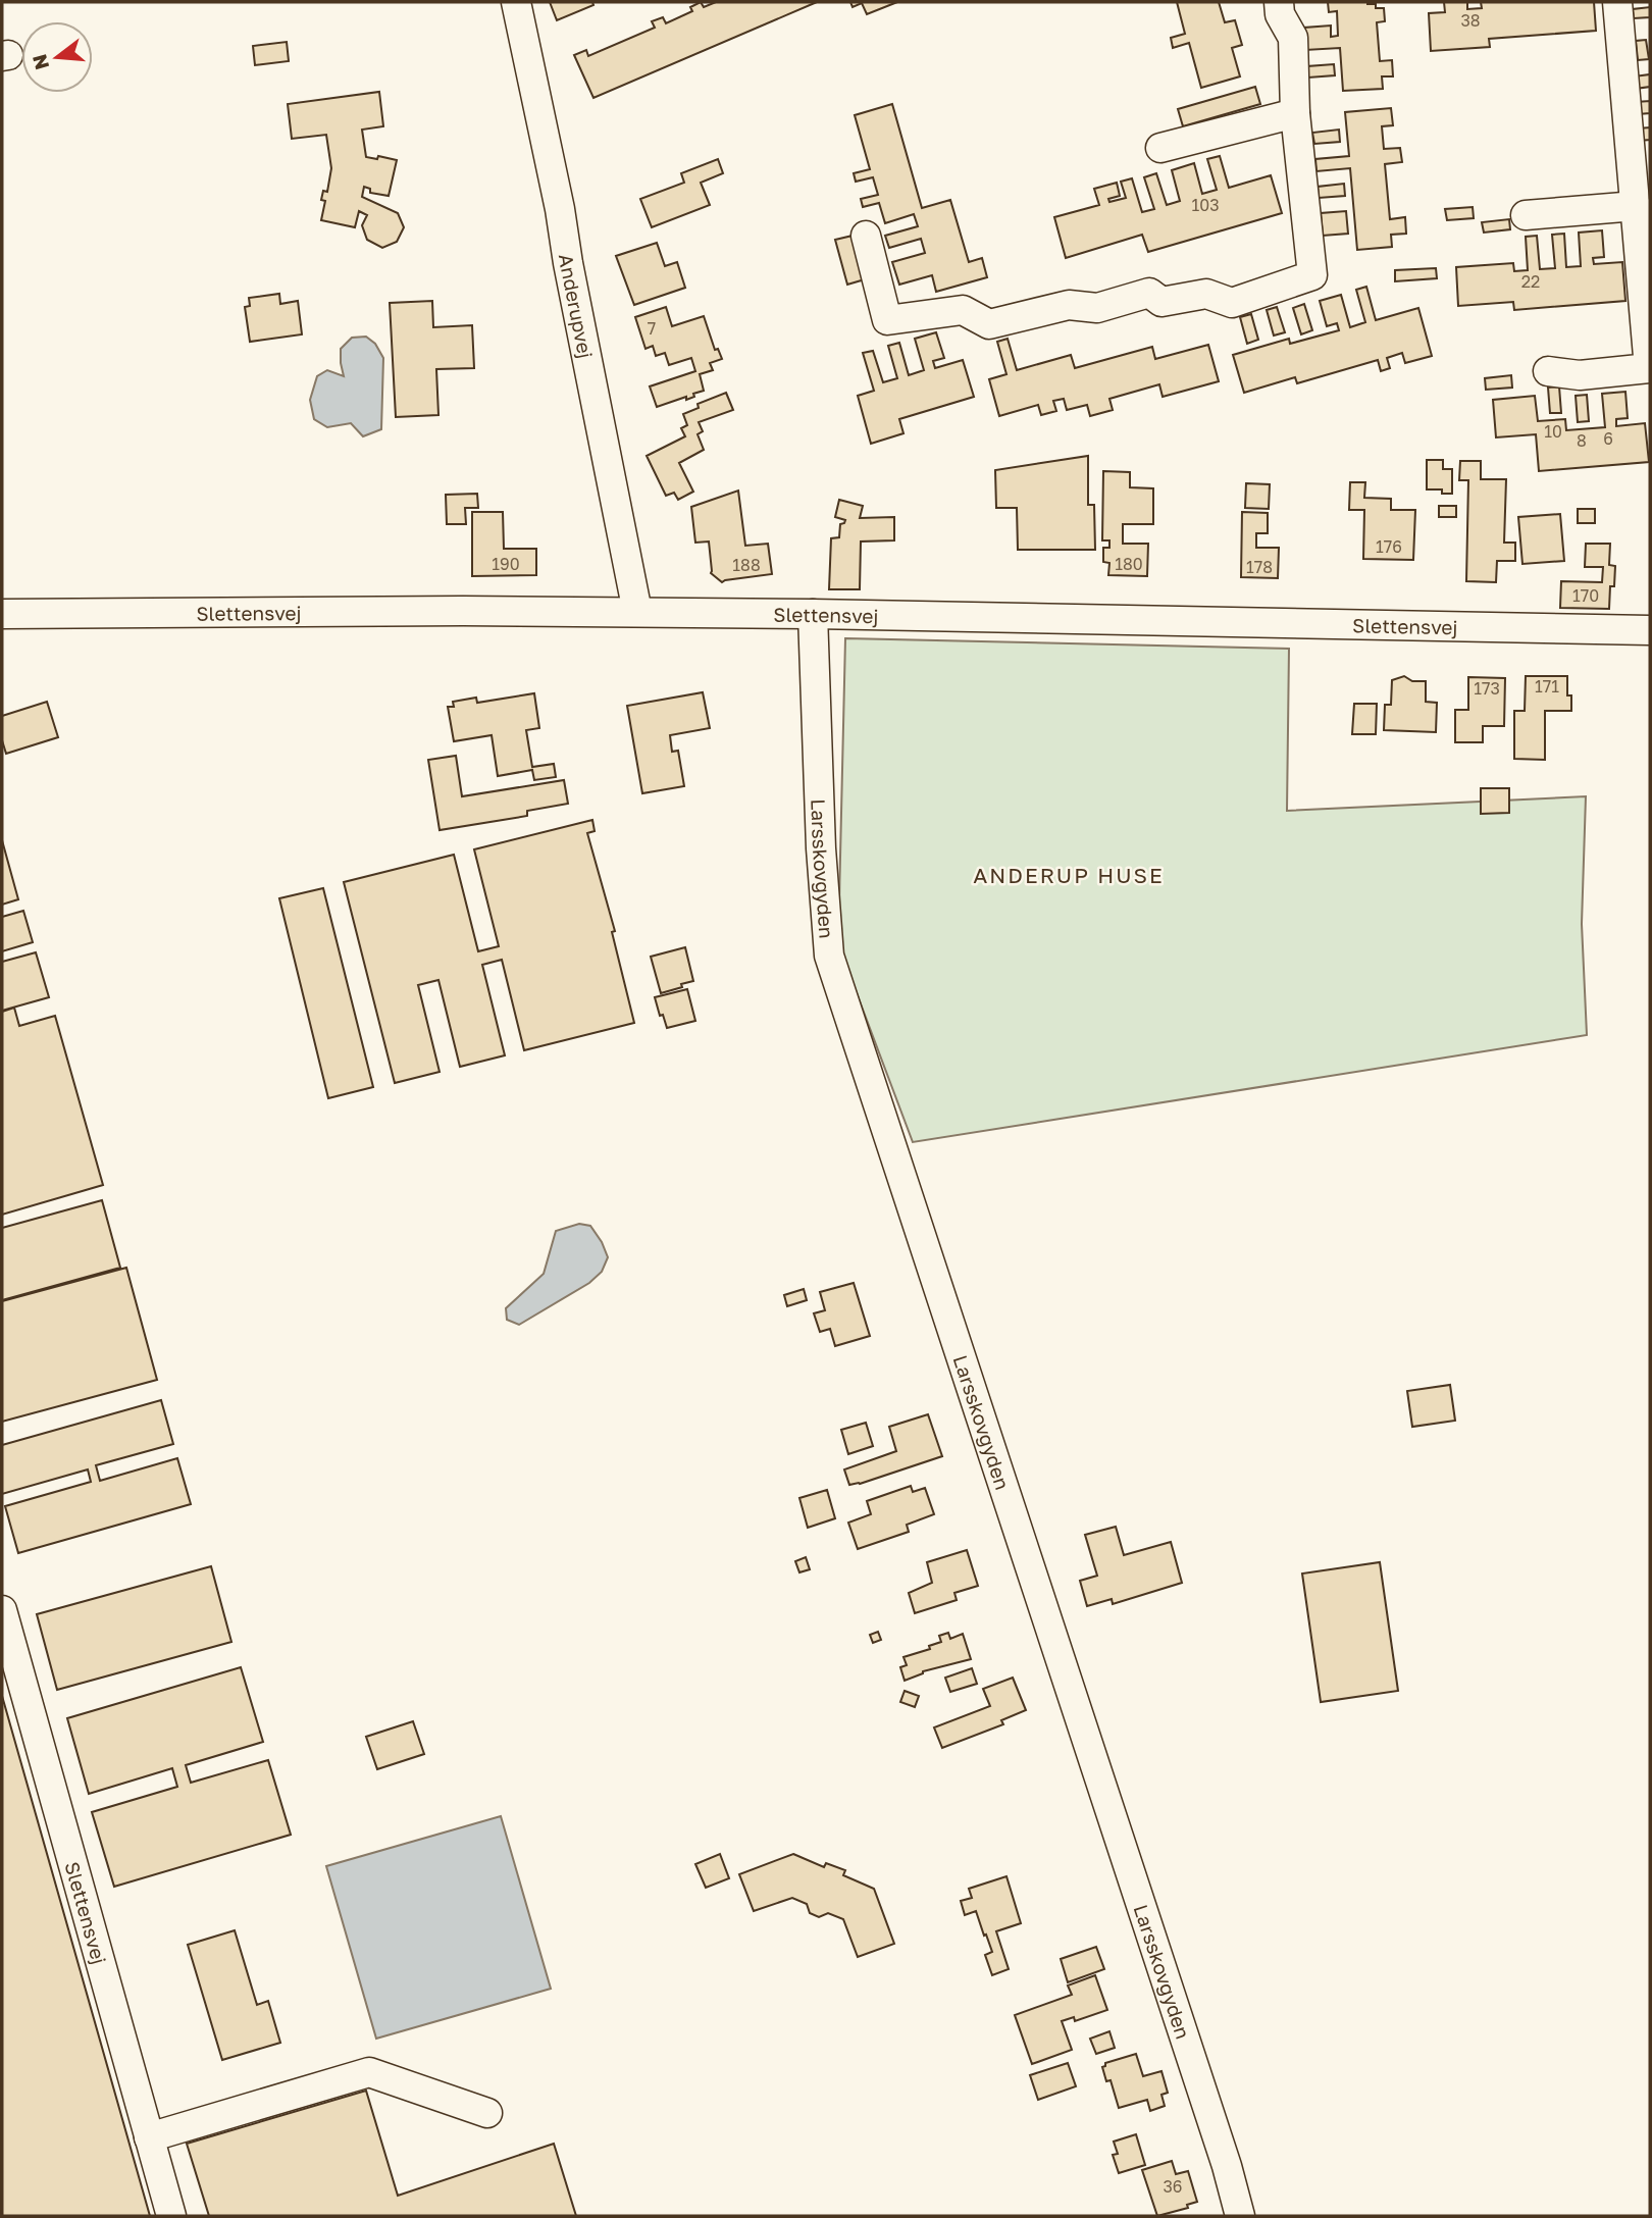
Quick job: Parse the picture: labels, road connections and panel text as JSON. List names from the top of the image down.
{
  "streets": {
    "street": ["Anderupvej", "Slettensvej", "Larsskovgyden"]
  },
  "crossings": [
    ["Anderupvej", "Slettensvej"],
    ["Slettensvej", "Larsskovgyden"]
  ],
  "districts": ["ANDERUP HUSE"],
  "house_numbers": [
    "38",
    "103",
    "22",
    "7",
    "10",
    "6",
    "8",
    "176",
    "190",
    "180",
    "188",
    "178",
    "170",
    "171",
    "173",
    "36"
  ],
  "north": "left"
}
